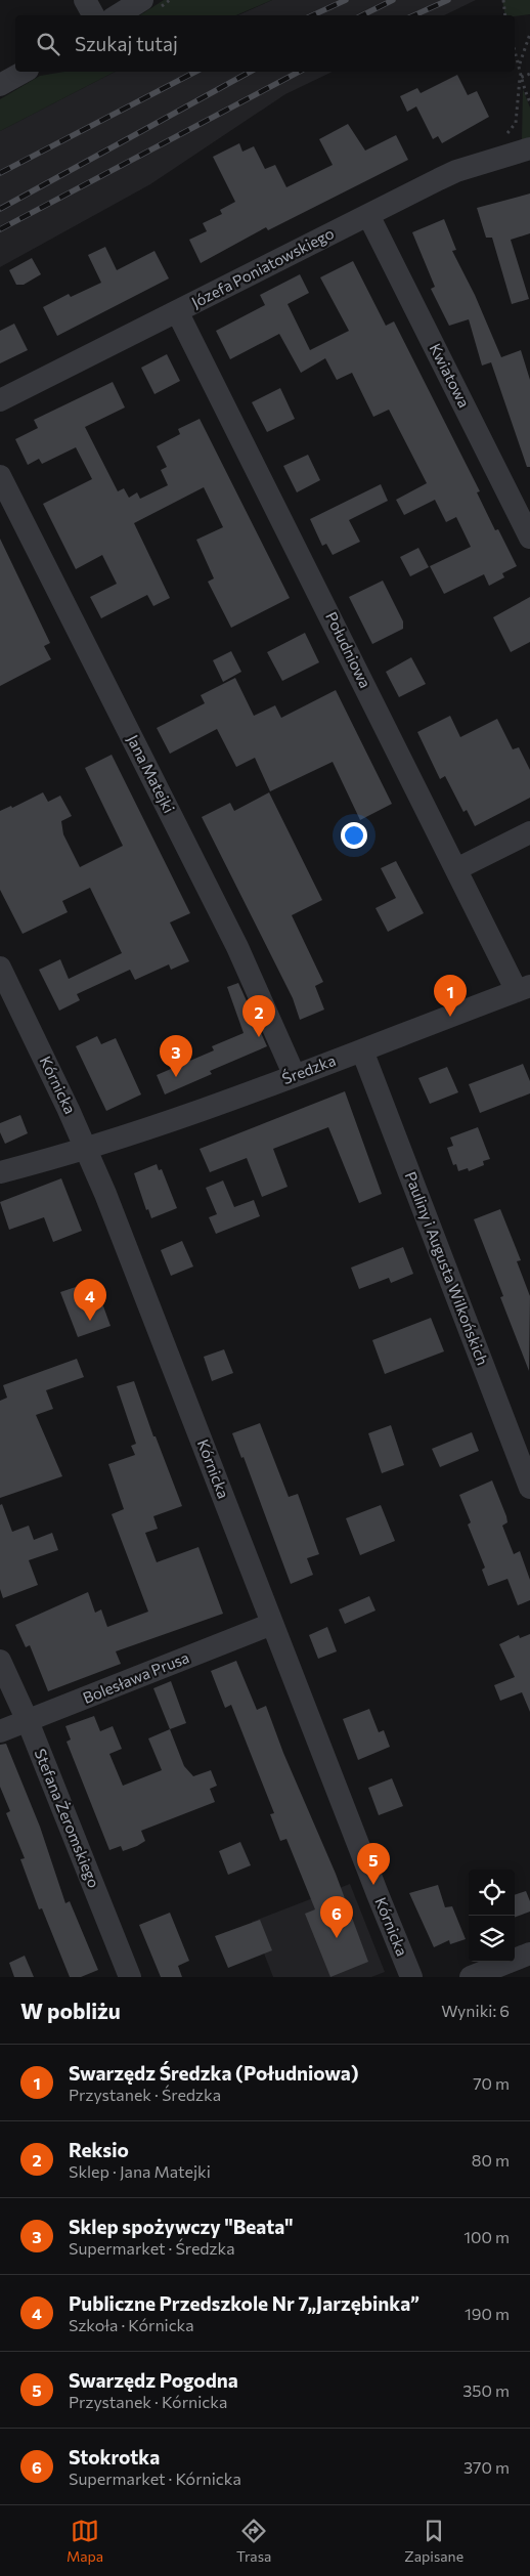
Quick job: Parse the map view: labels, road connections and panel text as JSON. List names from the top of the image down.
{
  "streets": {
    "street": [
      "Józefa Poniatowskiego",
      "Kwiatowa",
      "Południowa",
      "Jana Matejki",
      "Średzka",
      "Kórnicka",
      "Pauliny i Augusta Wilkońskich",
      "Bolesława Prusa",
      "Stefana Żeromskiego"
    ]
  },
  "crossings": [
    ["Józefa Poniatowskiego", "Kwiatowa"],
    ["Józefa Poniatowskiego", "Południowa"],
    ["Południowa", "Średzka"],
    ["Jana Matejki", "Średzka"],
    ["Średzka", "Kórnicka"],
    ["Średzka", "Pauliny i Augusta Wilkońskich"],
    ["Kórnicka", "Bolesława Prusa"],
    ["Bolesława Prusa", "Stefana Żeromskiego"]
  ],
  "page": {
    "search": "Szukaj tutaj",
    "pins": [
      "1",
      "2",
      "3",
      "4",
      "5",
      "6"
    ],
    "heading": ["W pobliżu", "Wyniki: 6"],
    "list": [
      {
        "mark": "1",
        "name": "Swarzędz Średzka (Południowa)",
        "note": "Przystanek · Średzka",
        "value": "70 m"
      },
      {
        "mark": "2",
        "name": "Reksio",
        "note": "Sklep · Jana Matejki",
        "value": "80 m"
      },
      {
        "mark": "3",
        "name": "Sklep spożywczy \"Beata\"",
        "note": "Supermarket · Średzka",
        "value": "100 m"
      },
      {
        "mark": "4",
        "name": "Publiczne Przedszkole Nr 7„Jarzębinka”",
        "note": "Szkoła · Kórnicka",
        "value": "190 m"
      },
      {
        "mark": "5",
        "name": "Swarzędz Pogodna",
        "note": "Przystanek · Kórnicka",
        "value": "350 m"
      },
      {
        "mark": "6",
        "name": "Stokrotka",
        "note": "Supermarket · Kórnicka",
        "value": "370 m"
      }
    ],
    "nav": ["Mapa", "Trasa", "Zapisane"]
  }
}
